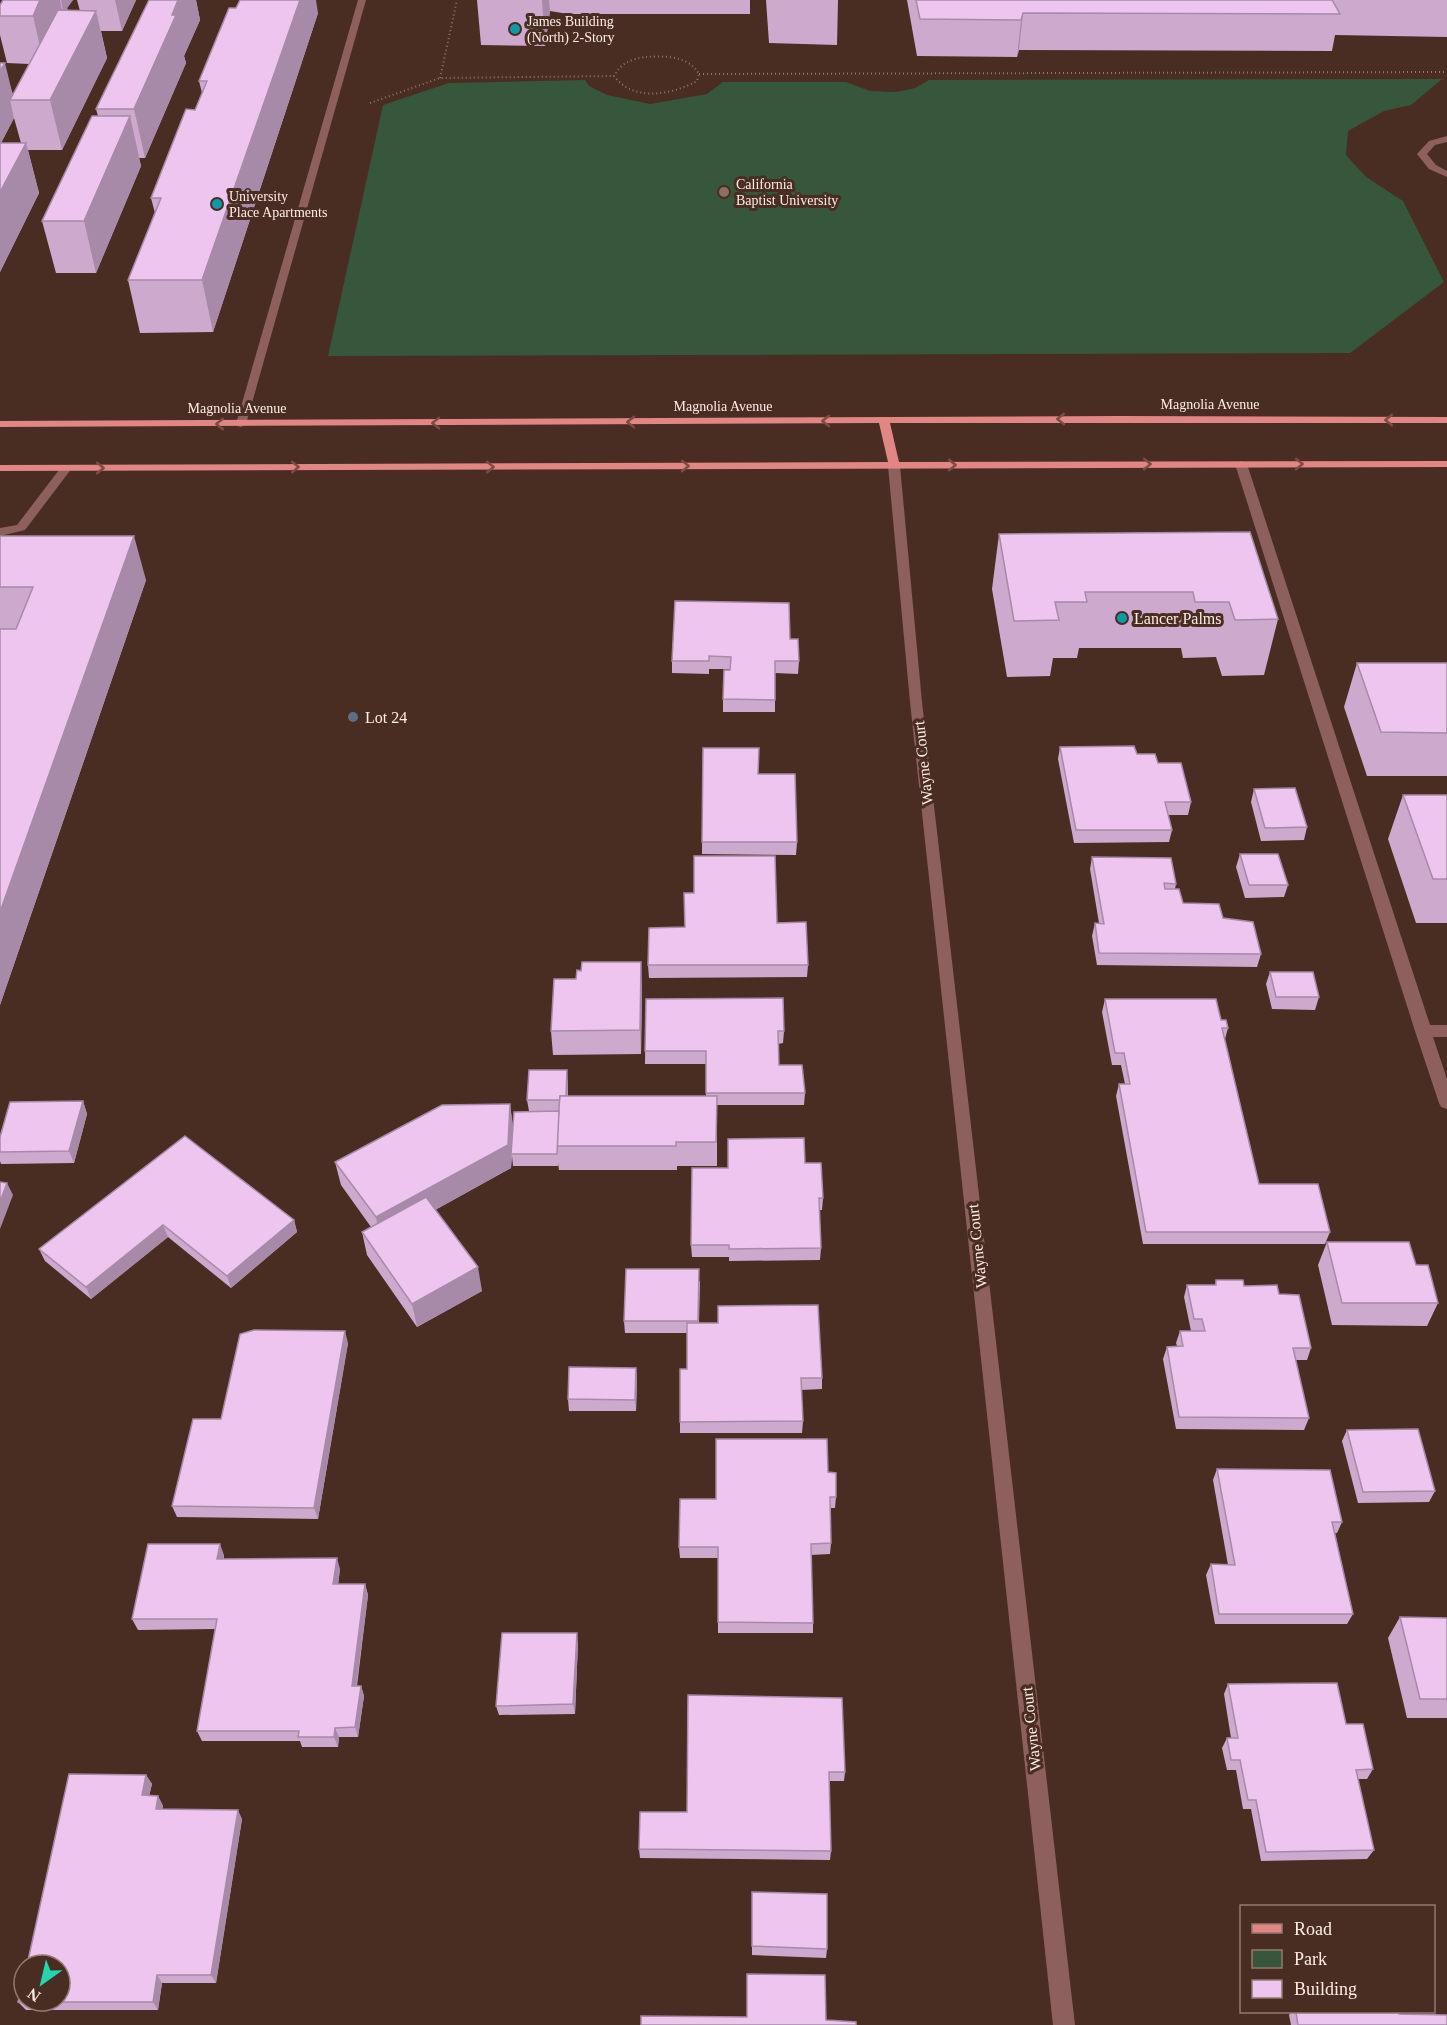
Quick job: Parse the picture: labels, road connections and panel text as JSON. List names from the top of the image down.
{
  "streets": {
    "main road": ["Magnolia Avenue"],
    "street": ["Wayne Court"]
  },
  "places": [
    "James Building (North) 2-Story",
    "California Baptist University",
    "University Place Apartments",
    "Lancer Palms",
    "Lot 24"
  ],
  "legend": ["Road", "Park", "Building"],
  "north": "bottom left"
}
